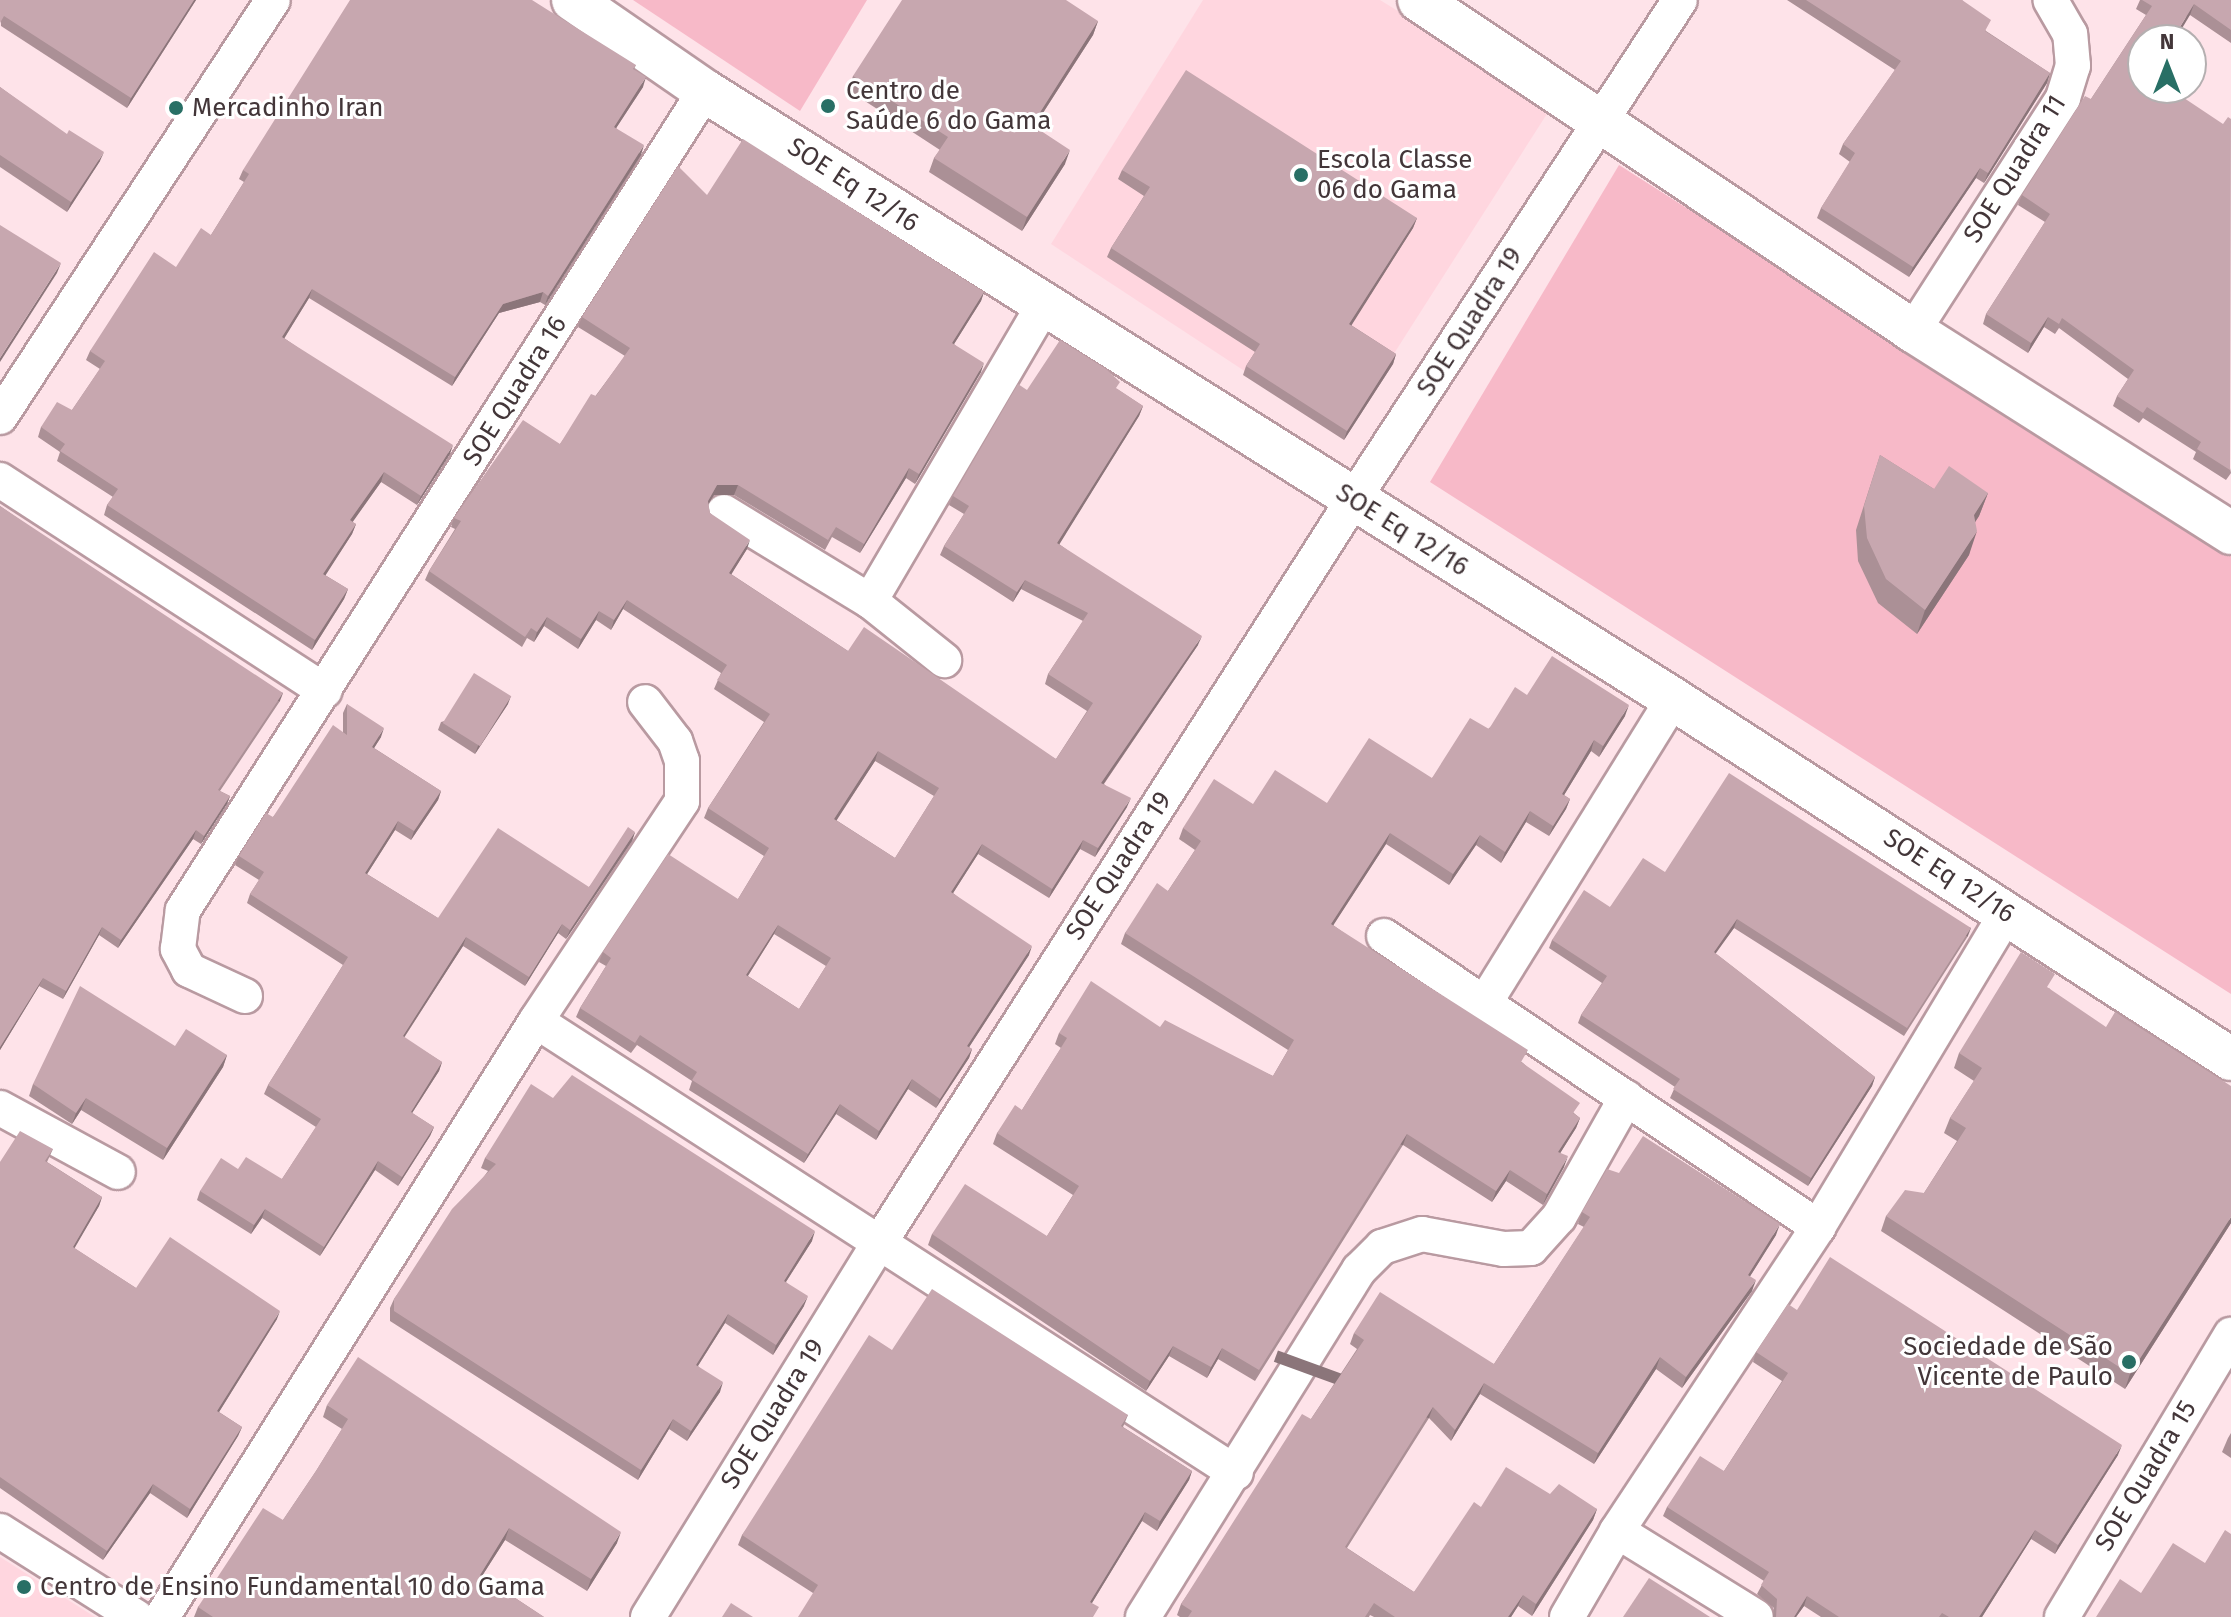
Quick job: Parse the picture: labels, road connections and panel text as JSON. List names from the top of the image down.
{
  "streets": {
    "street": [
      "SOE Quadra 11",
      "SOE Eq 12/16",
      "SOE Quadra 19",
      "SOE Quadra 16",
      "SOE Quadra 15"
    ]
  },
  "crossings": [
    ["SOE Eq 12/16", "SOE Quadra 19"],
    ["SOE Eq 12/16", "SOE Quadra 16"]
  ],
  "places": [
    "Centro de Saúde 6 do Gama",
    "Mercadinho Iran",
    "Escola Classe 06 do Gama",
    "Sociedade de São Vicente de Paulo",
    "Centro de Ensino Fundamental 10 do Gama"
  ],
  "north": "top"
}
